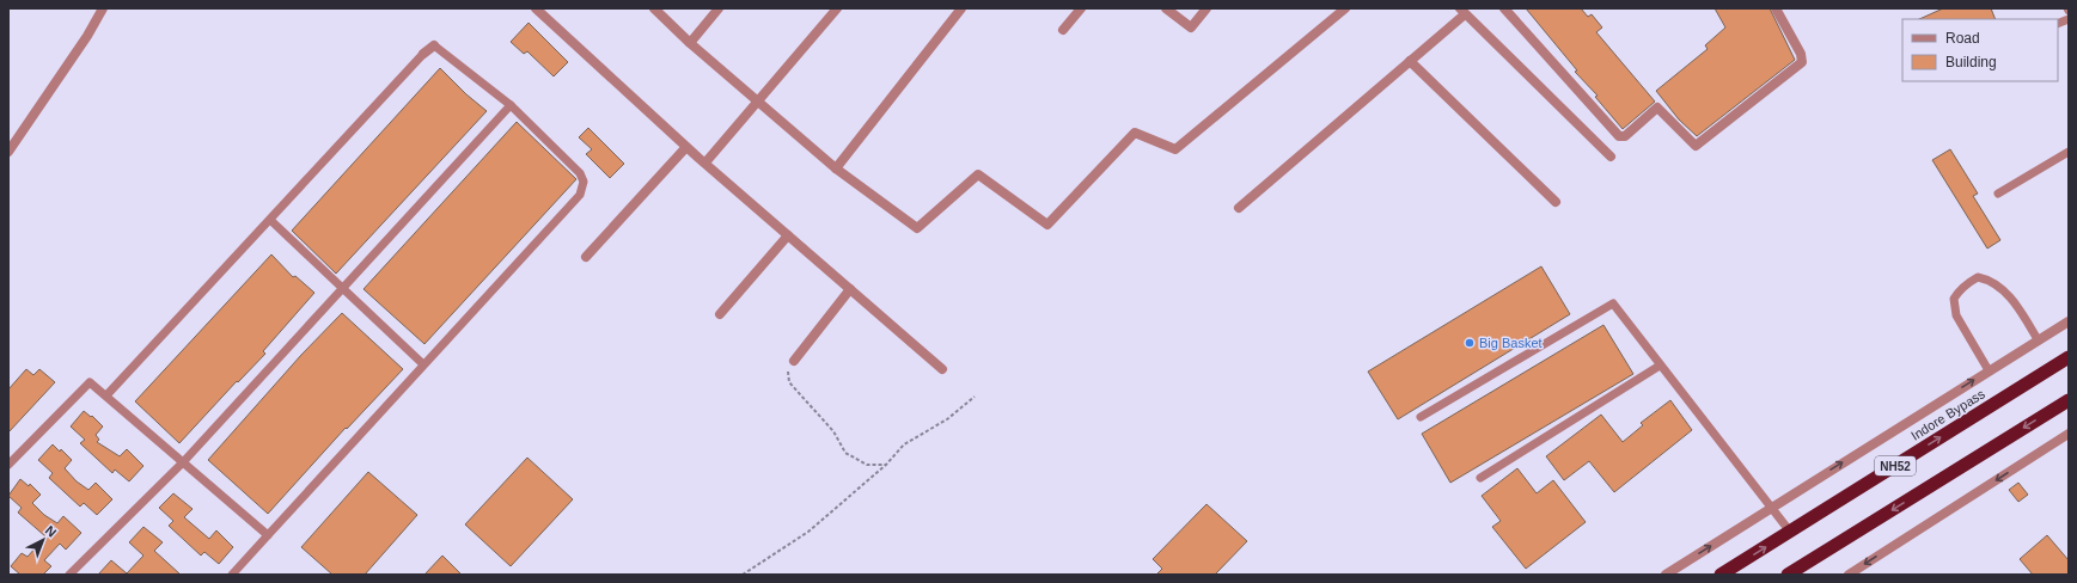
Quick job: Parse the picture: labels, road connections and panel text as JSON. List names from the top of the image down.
{
  "streets": {
    "highway": ["Indore Bypass", "NH52"]
  },
  "places": ["Big Basket"],
  "legend": ["Road", "Building"],
  "north": "top right"
}
